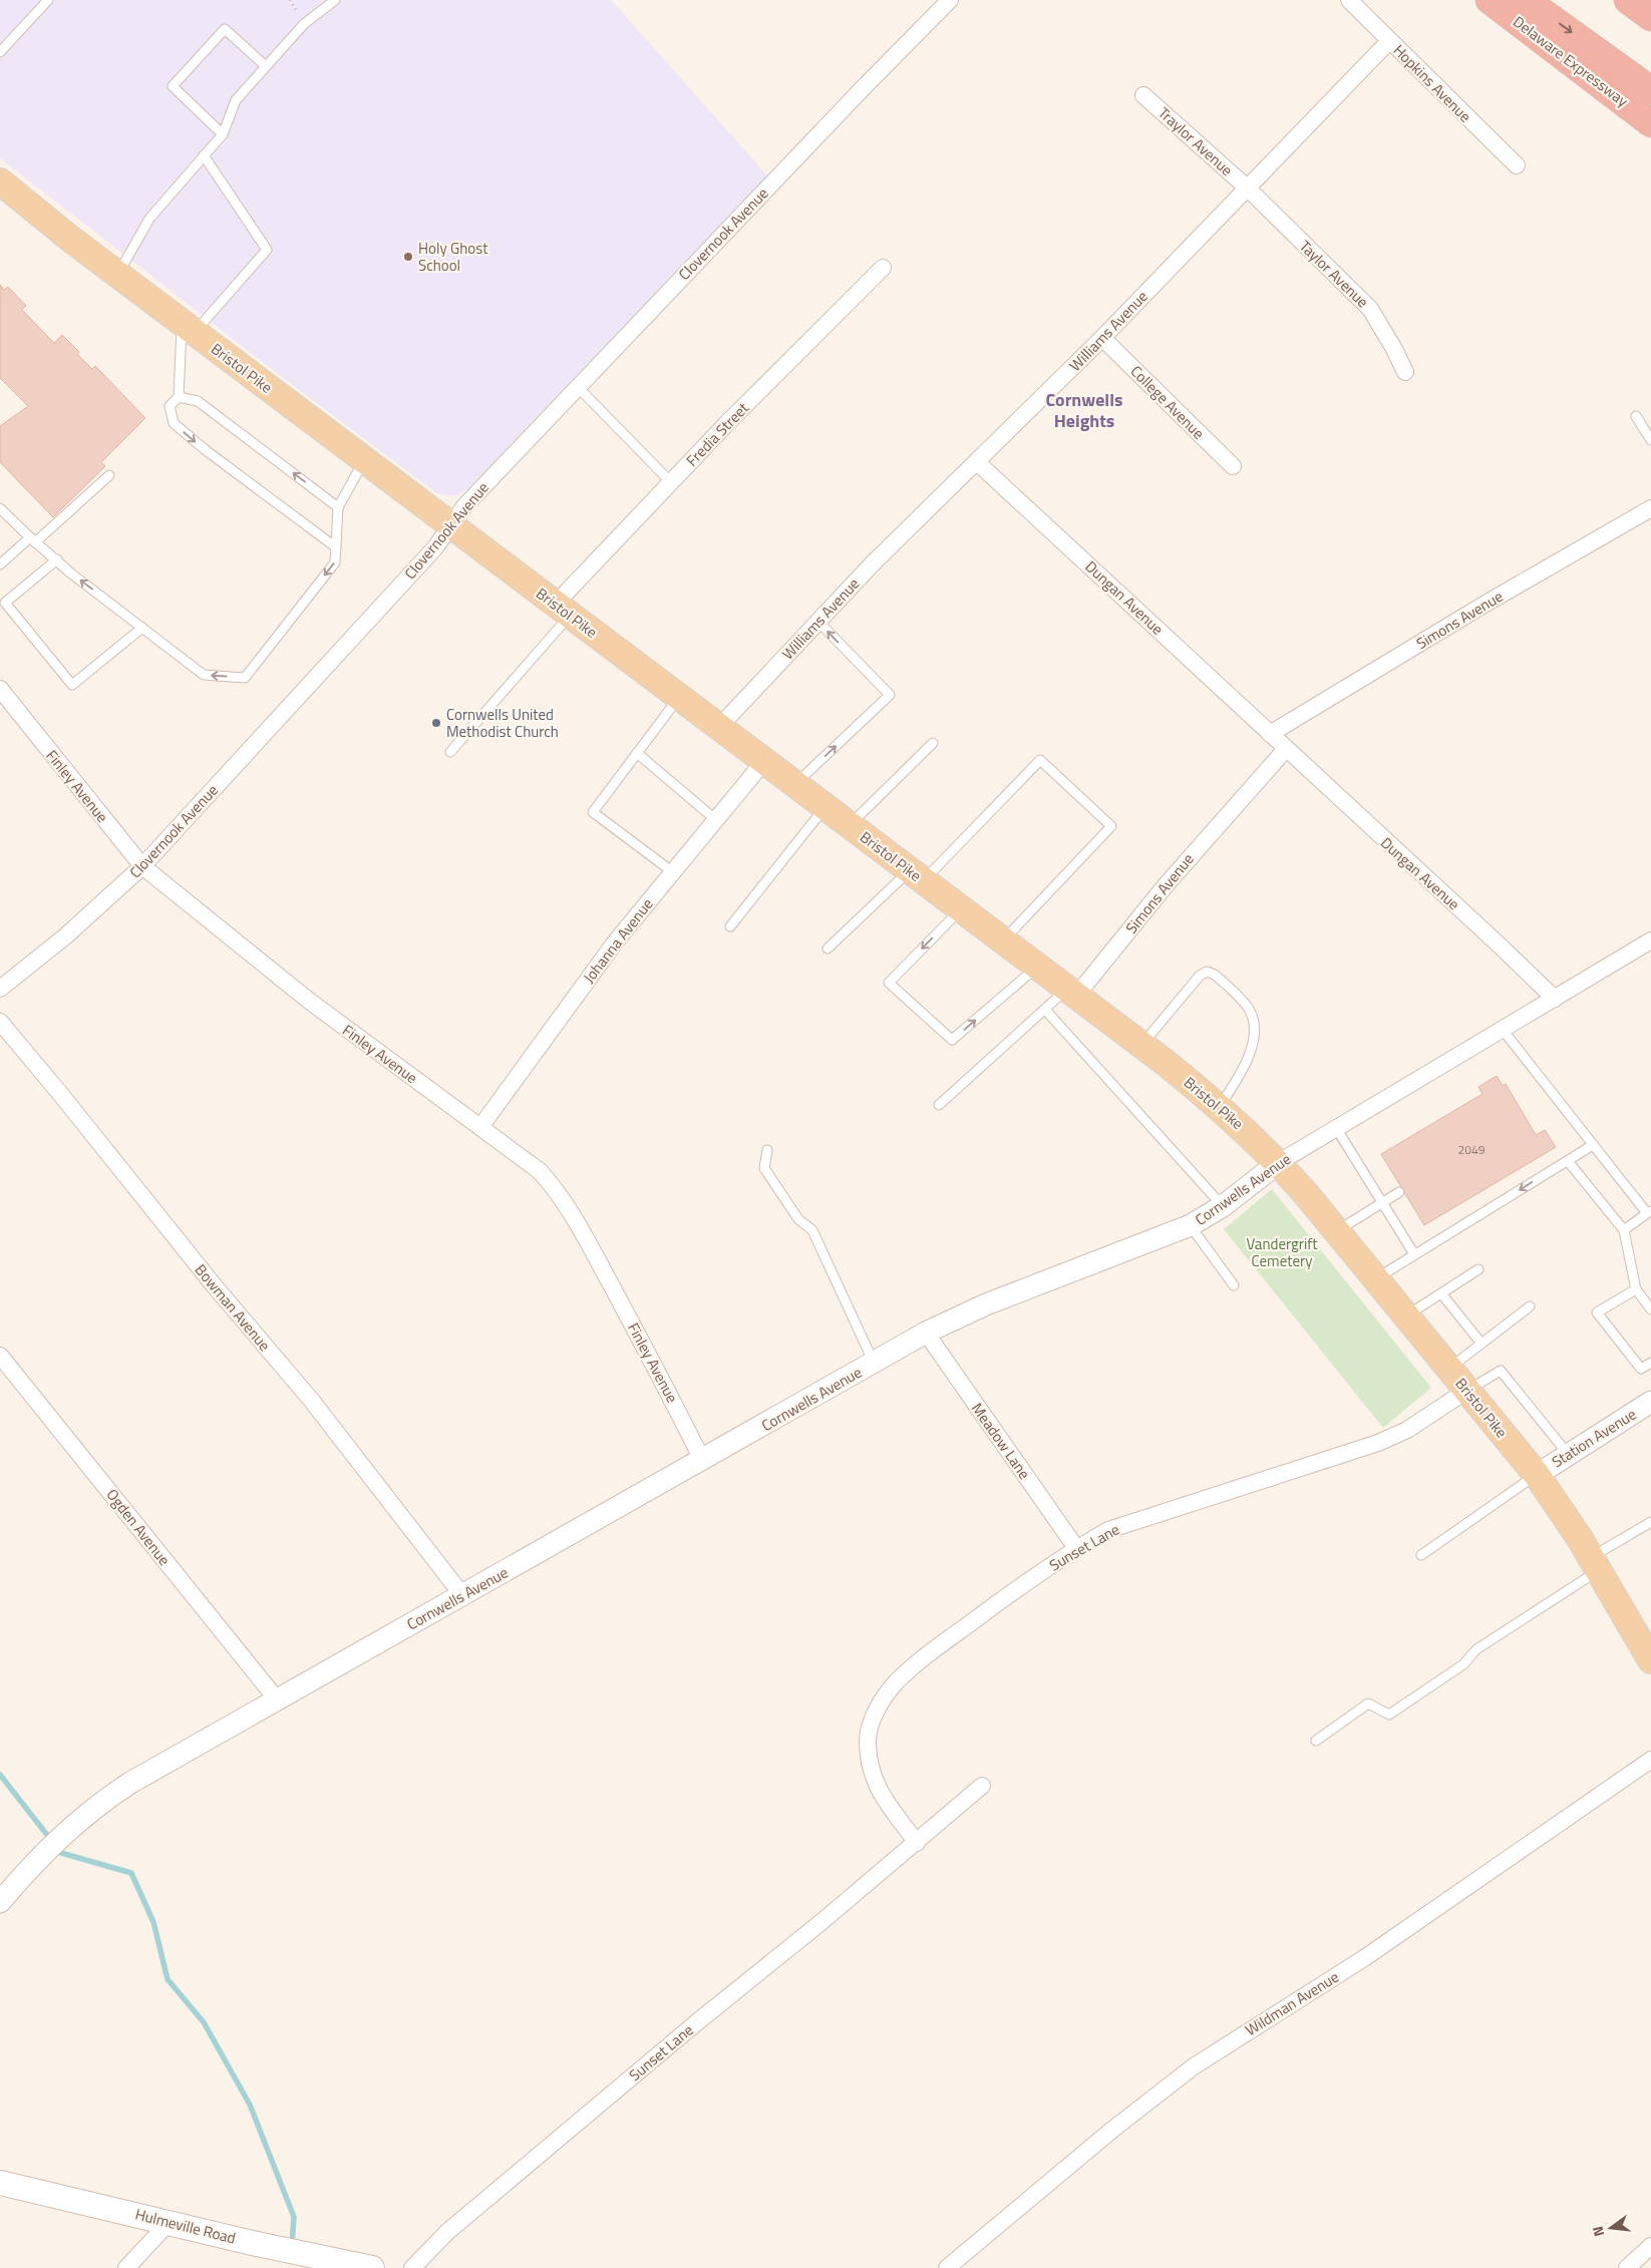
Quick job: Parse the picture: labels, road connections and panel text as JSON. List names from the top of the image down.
{
  "streets": {
    "highway": ["Delaware Expressway"],
    "main road": ["Bristol Pike", "Hulmeville Road"],
    "street": [
      "Hopkins Avenue",
      "Traylor Avenue",
      "Clovernook Avenue",
      "Taylor Avenue",
      "Williams Avenue",
      "College Avenue",
      "Fredia Street",
      "Dungan Avenue",
      "Simons Avenue",
      "Finley Avenue",
      "Johanna Avenue",
      "Cornwells Avenue",
      "Bowman Avenue",
      "Station Avenue",
      "Meadow Lane",
      "Ogden Avenue",
      "Sunset Lane",
      "Wildman Avenue"
    ]
  },
  "crossings": [
    ["Hopkins Avenue", "Williams Avenue"],
    ["Traylor Avenue", "Taylor Avenue"],
    ["Traylor Avenue", "Williams Avenue"],
    ["Clovernook Avenue", "Bristol Pike"],
    ["Clovernook Avenue", "Finley Avenue"],
    ["Taylor Avenue", "Williams Avenue"],
    ["Williams Avenue", "Bristol Pike"],
    ["Williams Avenue", "College Avenue"],
    ["Williams Avenue", "Dungan Avenue"],
    ["Bristol Pike", "Fredia Street"],
    ["Bristol Pike", "Simons Avenue"],
    ["Bristol Pike", "Johanna Avenue"],
    ["Bristol Pike", "Cornwells Avenue"],
    ["Bristol Pike", "Station Avenue"],
    ["Bristol Pike", "Sunset Lane"],
    ["Dungan Avenue", "Simons Avenue"],
    ["Dungan Avenue", "Cornwells Avenue"],
    ["Finley Avenue", "Johanna Avenue"],
    ["Finley Avenue", "Cornwells Avenue"],
    ["Cornwells Avenue", "Bowman Avenue"],
    ["Cornwells Avenue", "Meadow Lane"],
    ["Cornwells Avenue", "Ogden Avenue"],
    ["Meadow Lane", "Sunset Lane"]
  ],
  "districts": ["Cornwells Heights"],
  "parks": ["Vandergrift Cemetery"],
  "places": ["Holy Ghost School", "Cornwells United Methodist Church"],
  "house_numbers": ["2049"],
  "north": "left"
}
